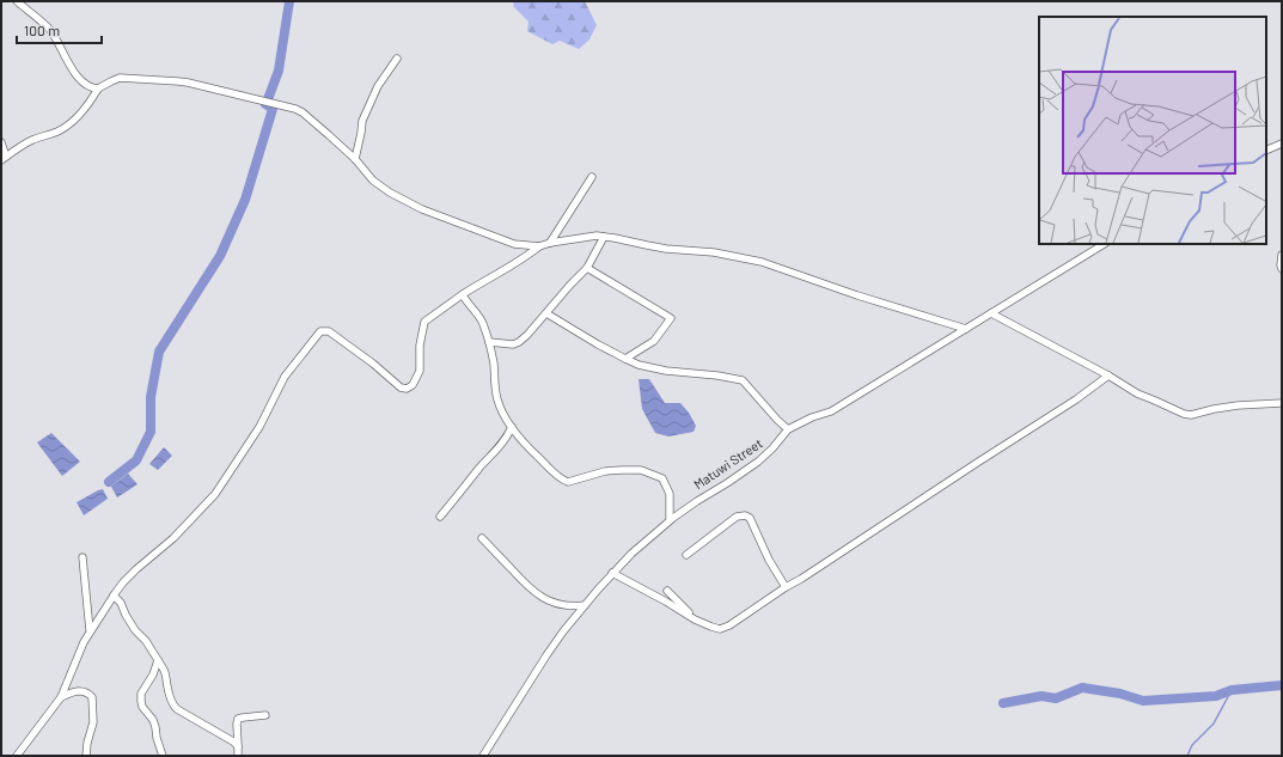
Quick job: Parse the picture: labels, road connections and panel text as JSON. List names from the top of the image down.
{
  "streets": {
    "street": ["Matuwi Street"]
  },
  "scale_bar": "100 m"
}
